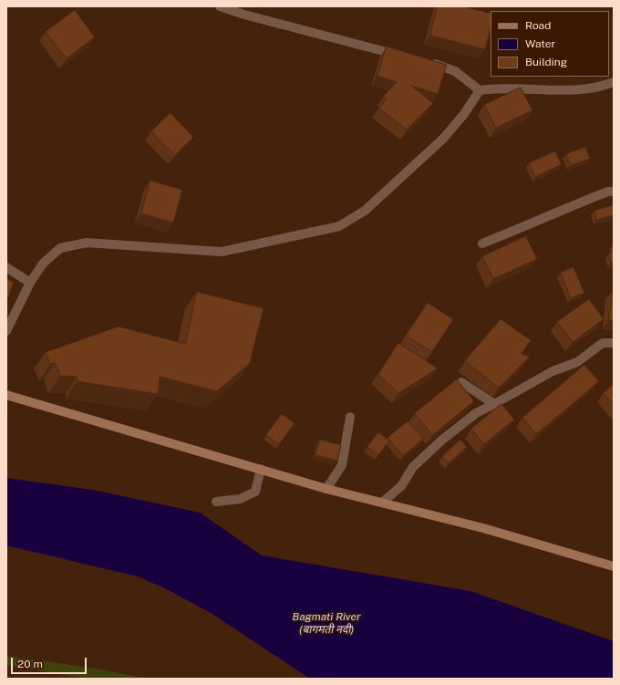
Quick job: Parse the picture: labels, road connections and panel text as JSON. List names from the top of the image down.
{
  "water": ["Bagmati River (बागमती नदी)"],
  "legend": ["Road", "Water", "Building"],
  "scale_bar": "20 m"
}
